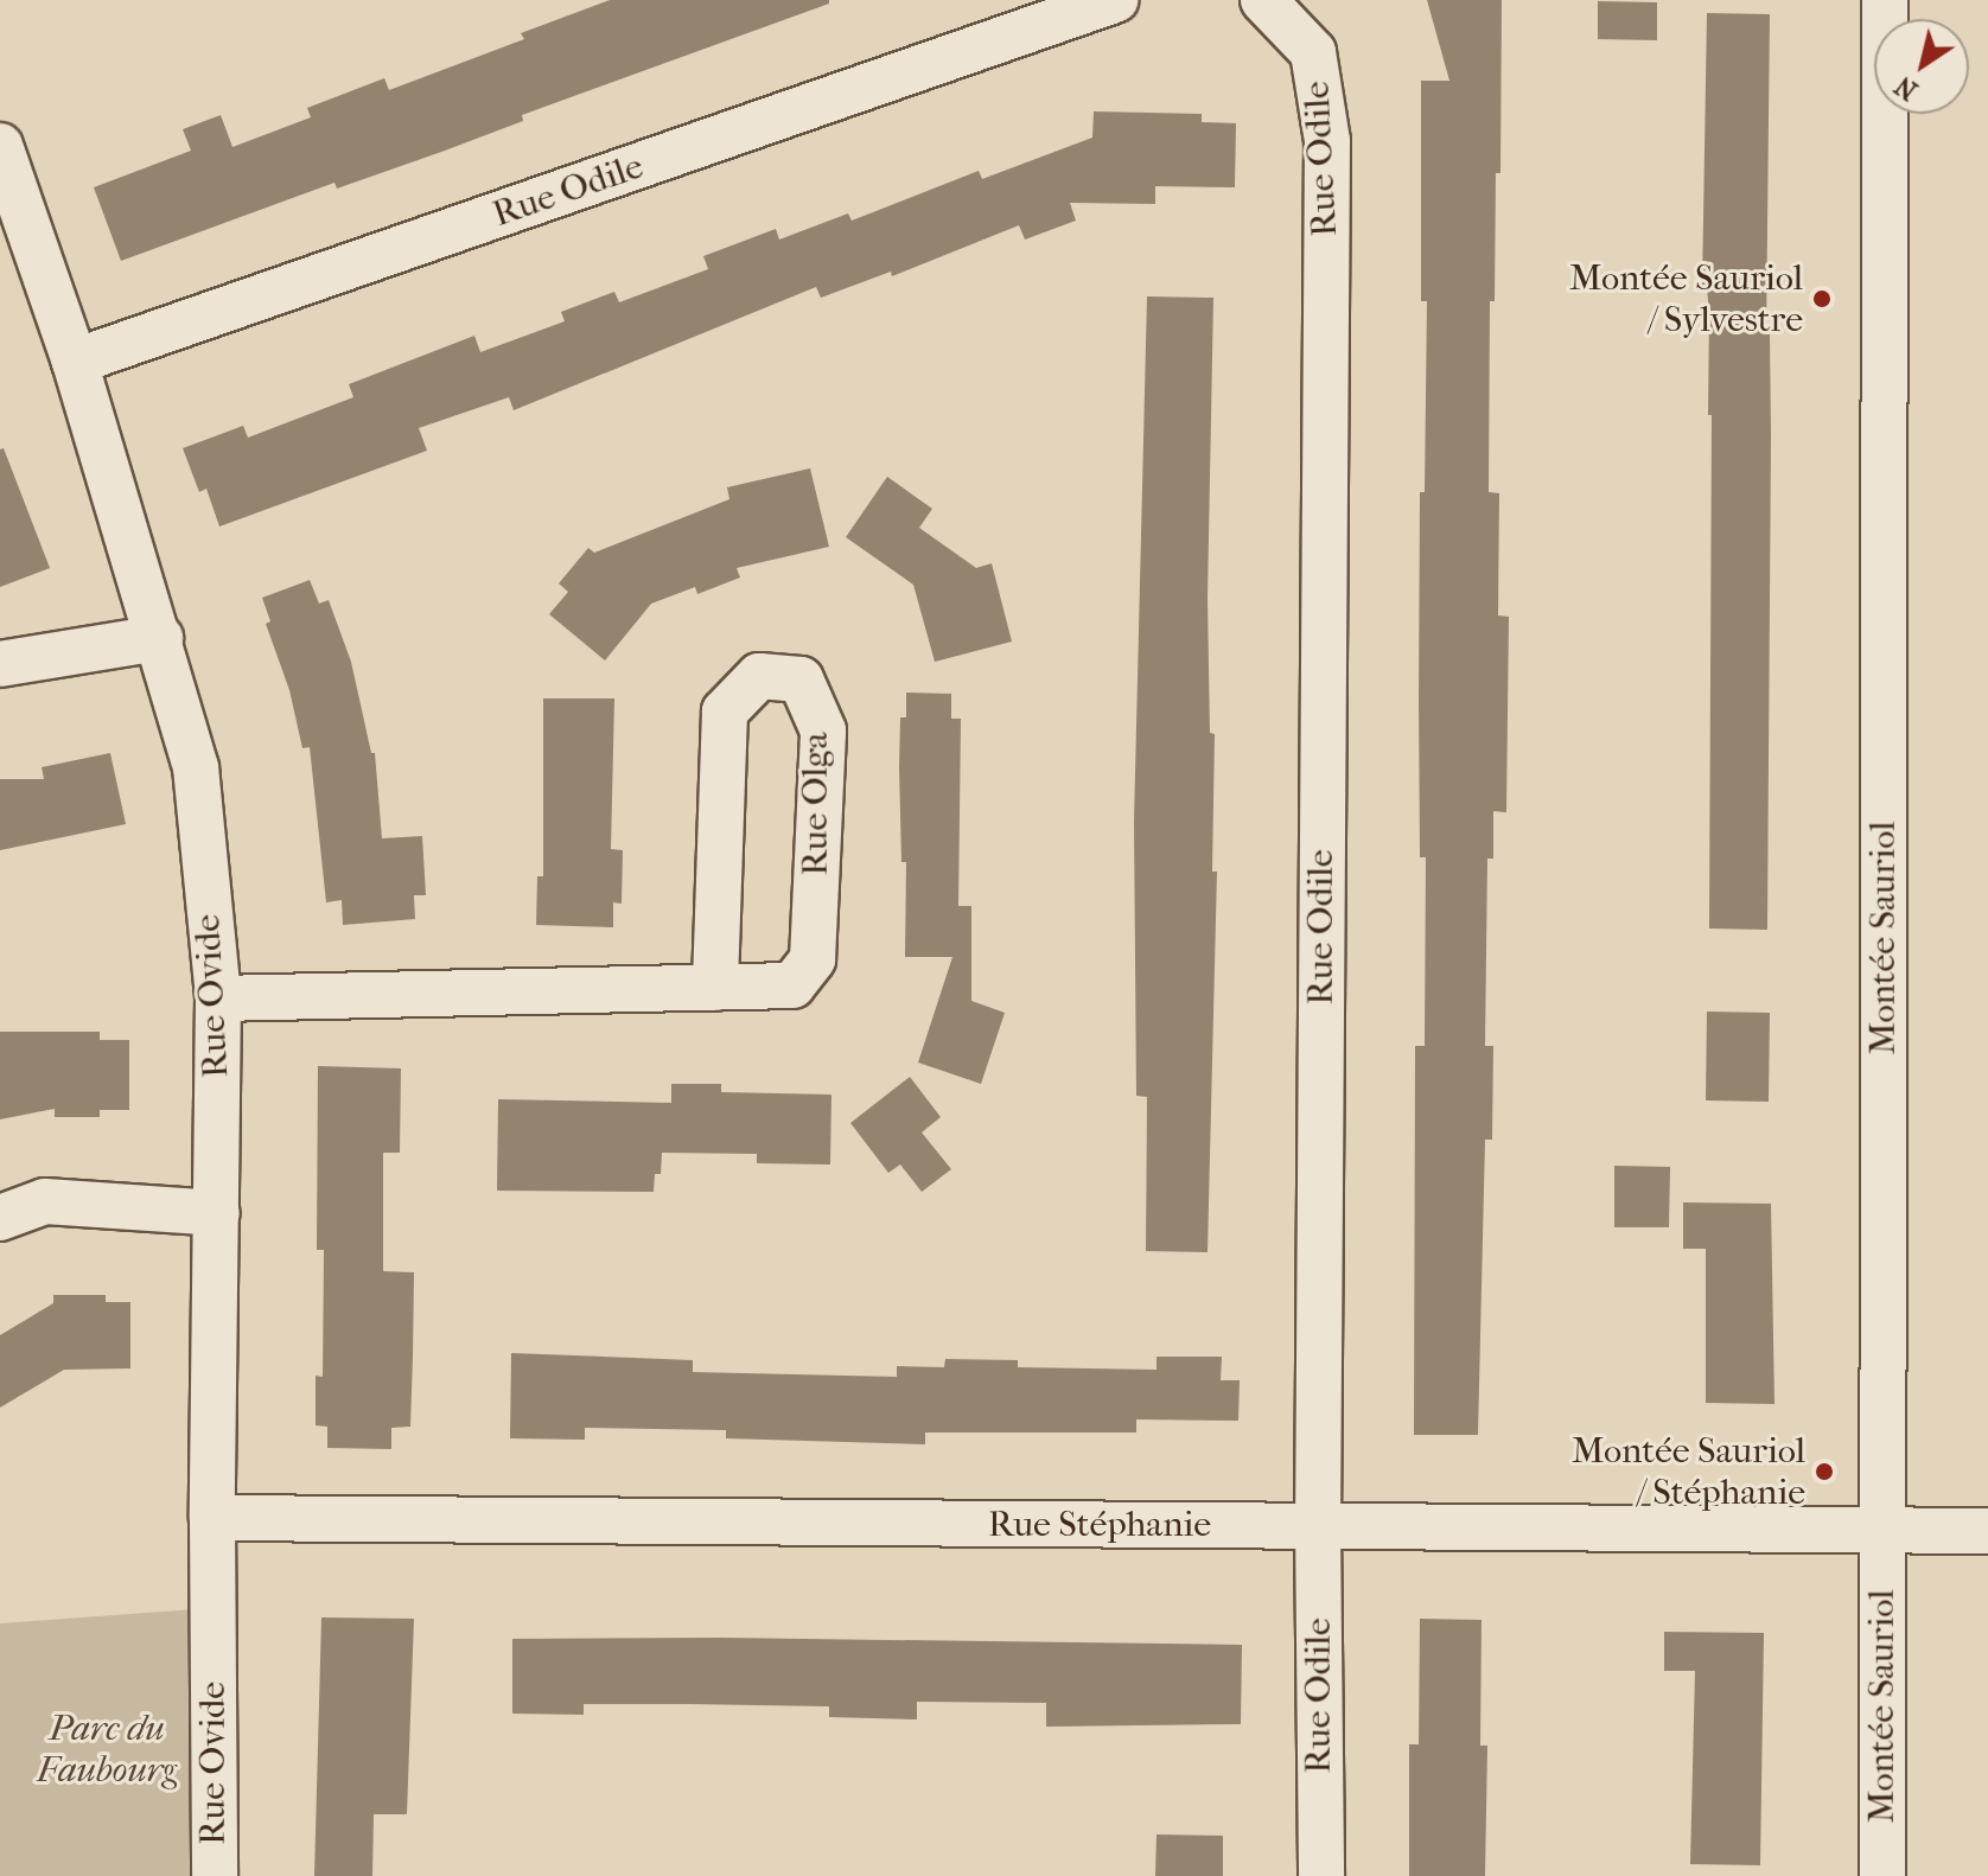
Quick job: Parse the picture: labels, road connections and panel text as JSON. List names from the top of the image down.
{
  "streets": {
    "street": [
      "Rue Odile",
      "Rue Olga",
      "Montée Sauriol",
      "Rue Ovide",
      "Rue Stéphanie"
    ]
  },
  "crossings": [
    ["Rue Odile", "Rue Ovide"],
    ["Rue Odile", "Rue Stéphanie"],
    ["Rue Olga", "Rue Ovide"],
    ["Montée Sauriol", "Rue Stéphanie"],
    ["Rue Ovide", "Rue Stéphanie"]
  ],
  "parks": ["Parc du Faubourg"],
  "places": ["Montée Sauriol / Sylvestre", "Montée Sauriol / Stéphanie"],
  "north": "bottom left"
}
